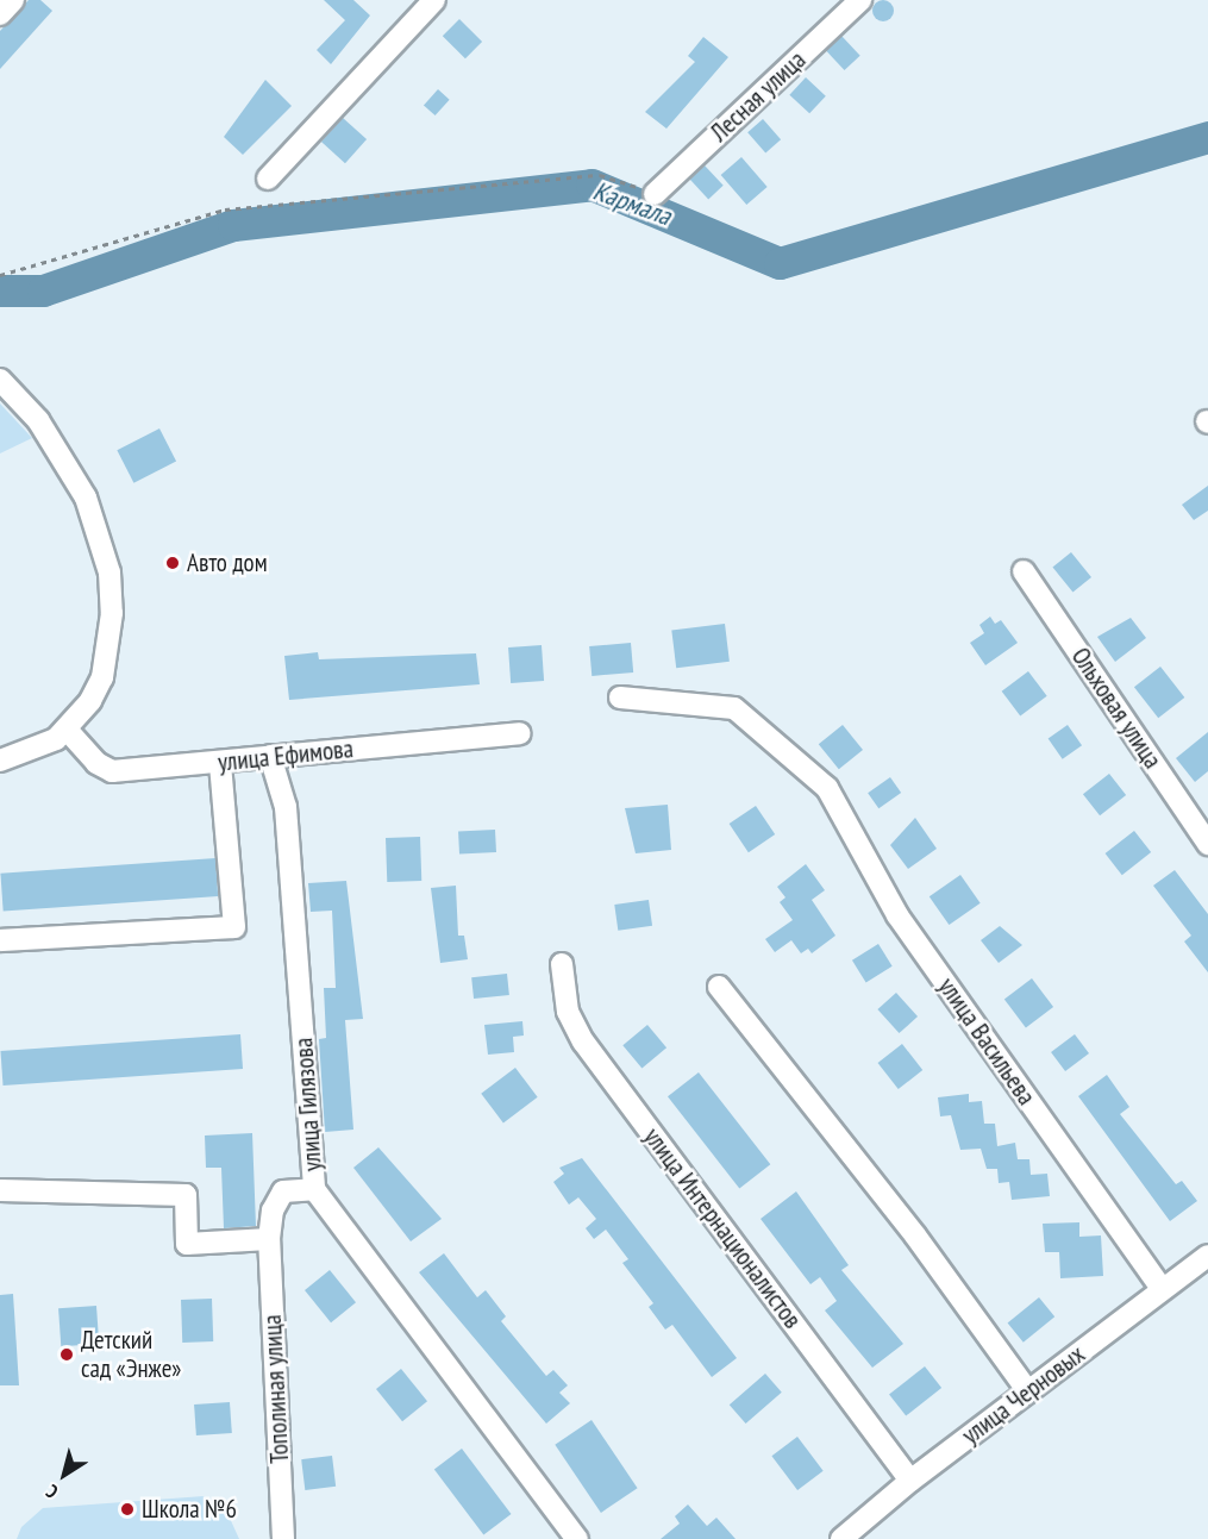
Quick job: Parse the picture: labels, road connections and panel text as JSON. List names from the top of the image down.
{
  "streets": {
    "street": [
      "Лесная улица",
      "Ольховая улица",
      "улица Ефимова",
      "улица Васильева",
      "улица Гилязова",
      "улица Интернационалистов",
      "Тополиная улица",
      "улица Черновых"
    ]
  },
  "crossings": [
    ["улица Ефимова", "улица Гилязова"],
    ["улица Васильева", "улица Черновых"],
    ["улица Гилязова", "Тополиная улица"],
    ["улица Интернационалистов", "улица Черновых"]
  ],
  "water": ["Кармала"],
  "places": ["Авто дом", "Детский сад «Энже»", "Школа №6"],
  "north": "bottom left"
}
